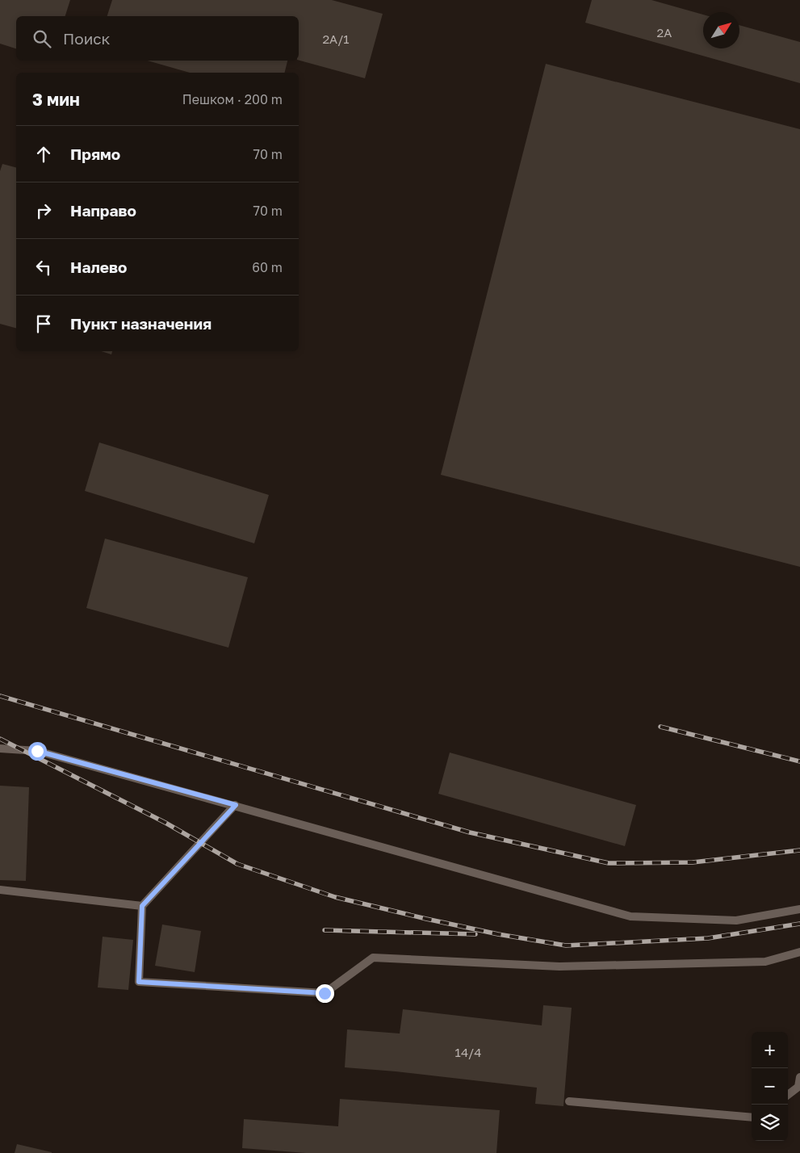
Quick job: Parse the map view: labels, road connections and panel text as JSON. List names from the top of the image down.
{
  "house_numbers": ["2А", "2А/1", "14/4"],
  "north": "top right",
  "page": {
    "search": "Поиск",
    "heading": ["3 мин", "Пешком · 200 m"],
    "list": [
      ["Прямо", "70 m"],
      ["Направо", "70 m"],
      ["Налево", "60 m"],
      "Пункт назначения"
    ],
    "map_buttons": ["+", "−"]
  }
}
